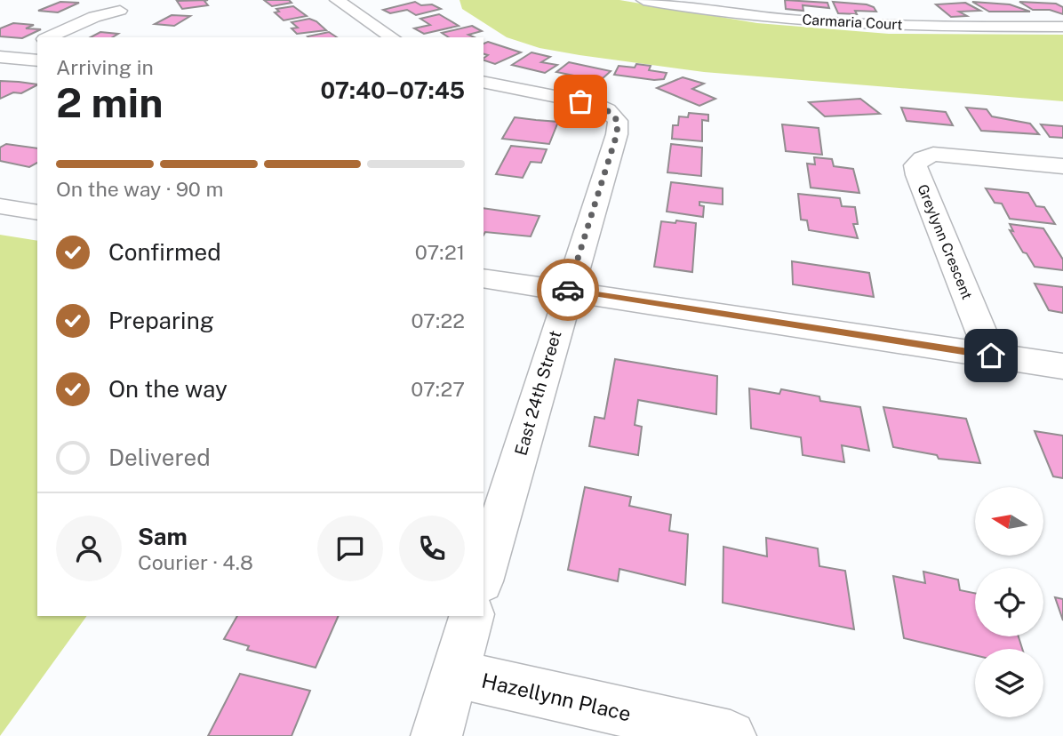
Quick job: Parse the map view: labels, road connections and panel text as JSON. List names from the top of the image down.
{
  "streets": {
    "street": [
      "Carmaria Court",
      "Greylynn Crescent",
      "East 24th Street",
      "Hazellynn Place"
    ]
  },
  "north": "left",
  "page": {
    "heading": ["2 min", "Arriving in", "07:40–07:45"],
    "panel": ["Sam", "Courier · 4.8"],
    "bar": "On the way · 90 m",
    "list": [
      ["Confirmed", "07:21"],
      ["Preparing", "07:22"],
      ["On the way", "07:27"],
      "Delivered"
    ]
  }
}
